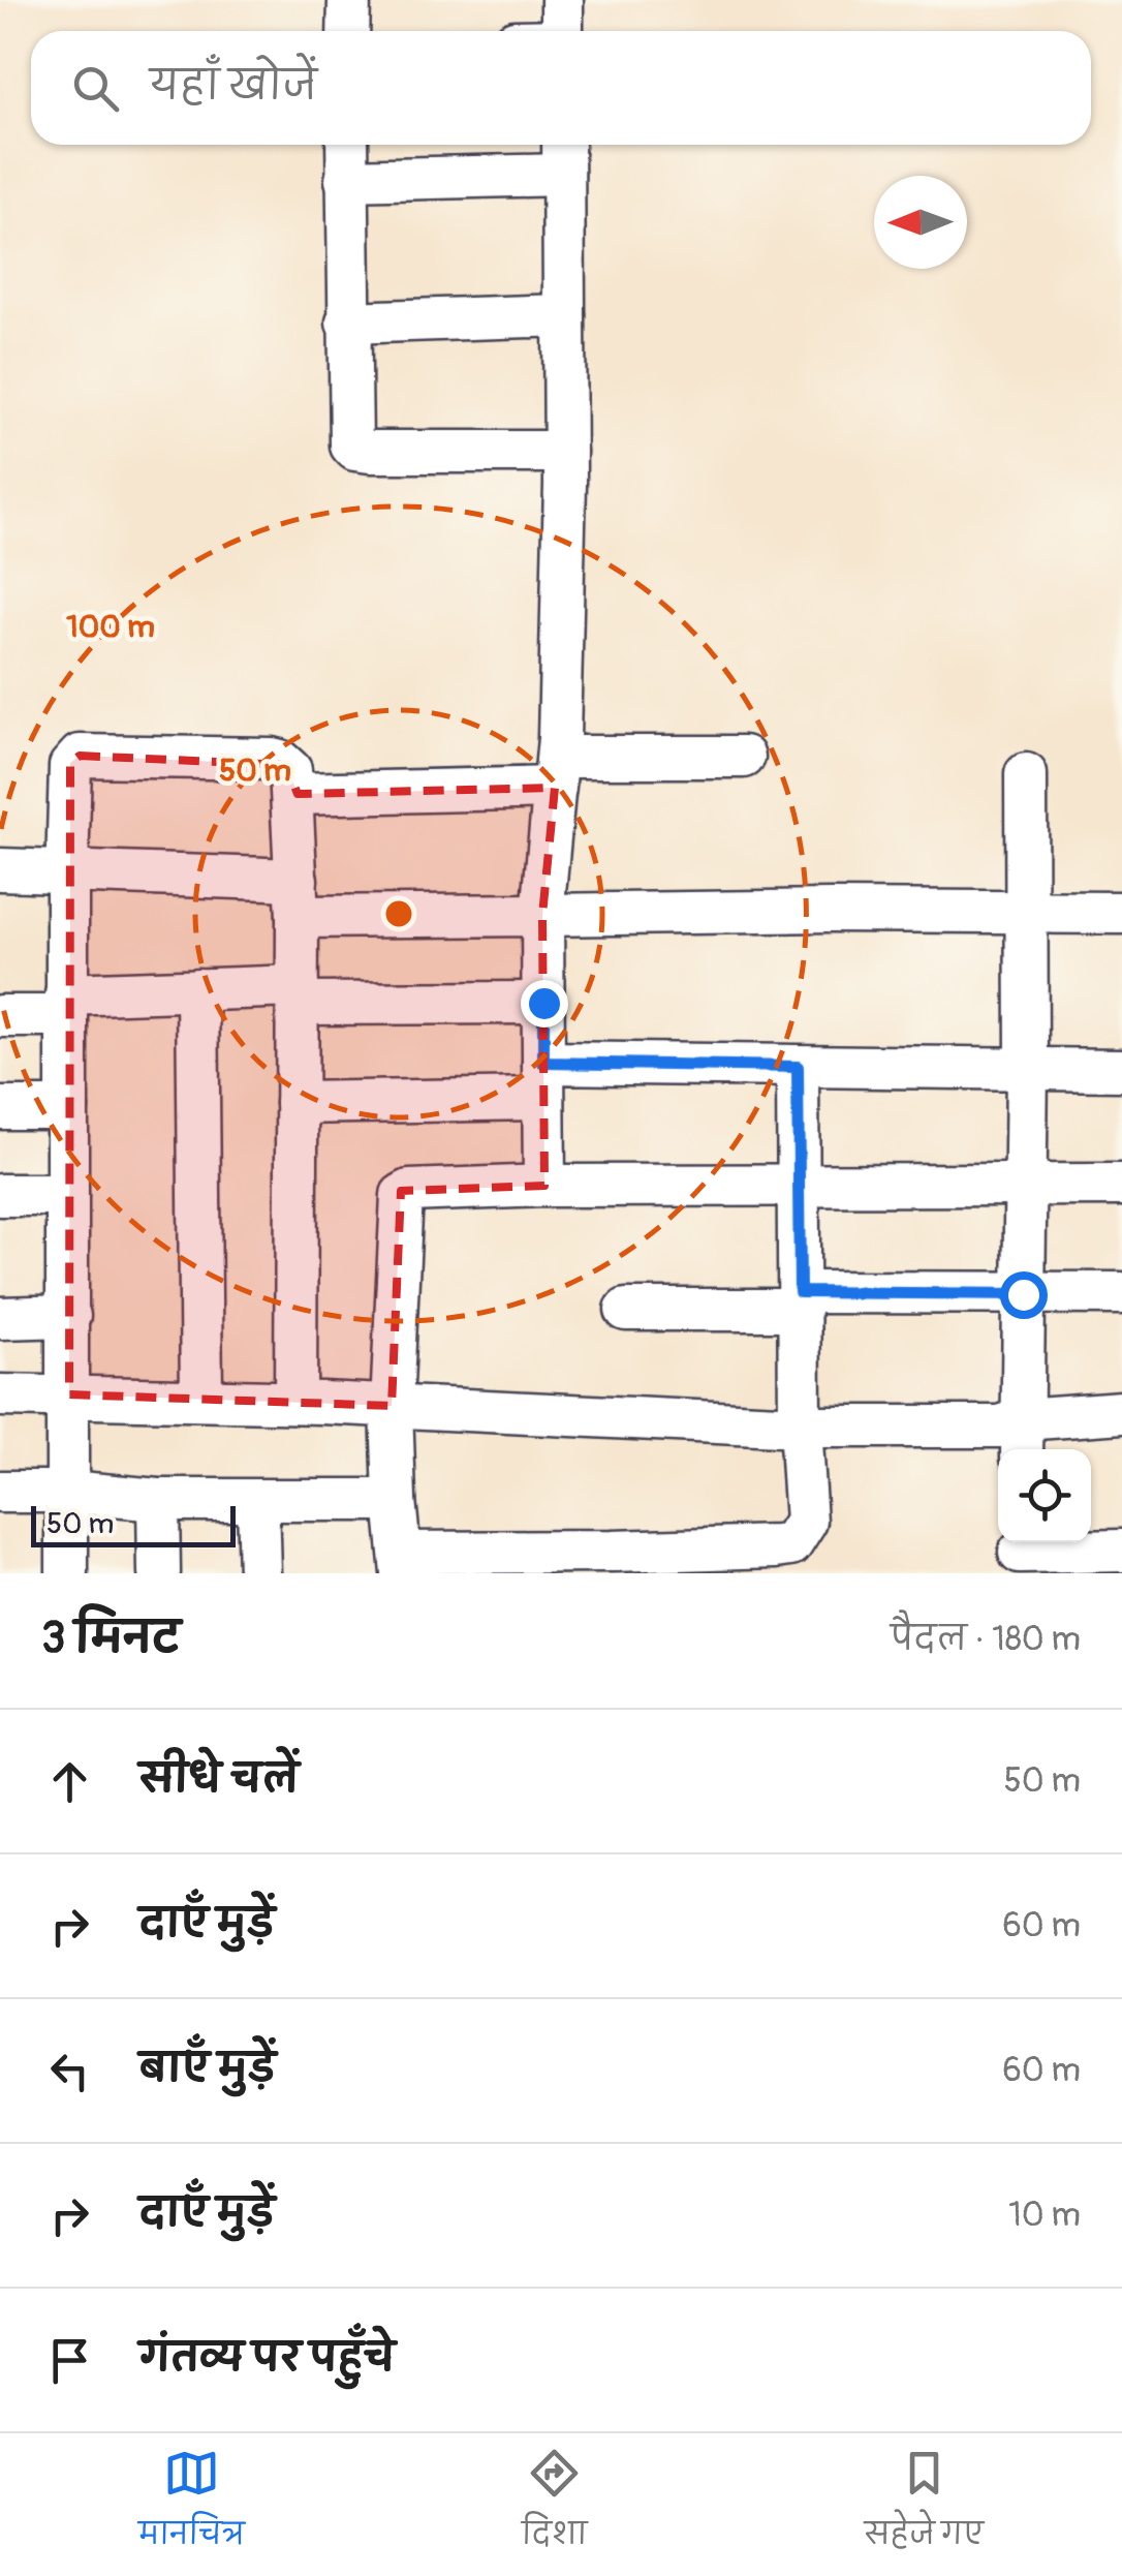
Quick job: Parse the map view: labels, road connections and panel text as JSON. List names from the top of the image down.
{
  "scale_bar": "50 m",
  "north": "left",
  "page": {
    "search": "यहाँ खोजें",
    "scale": "50 m",
    "heading": ["3 मिनट", "पैदल · 180 m"],
    "list": [
      ["सीधे चलें", "50 m"],
      ["दाएँ मुड़ें", "60 m"],
      ["बाएँ मुड़ें", "60 m"],
      ["दाएँ मुड़ें", "10 m"],
      "गंतव्य पर पहुँचे"
    ],
    "nav": ["मानचित्र", "दिशा", "सहेजे गए"]
  },
  "rings": ["100 m", "50 m"]
}
